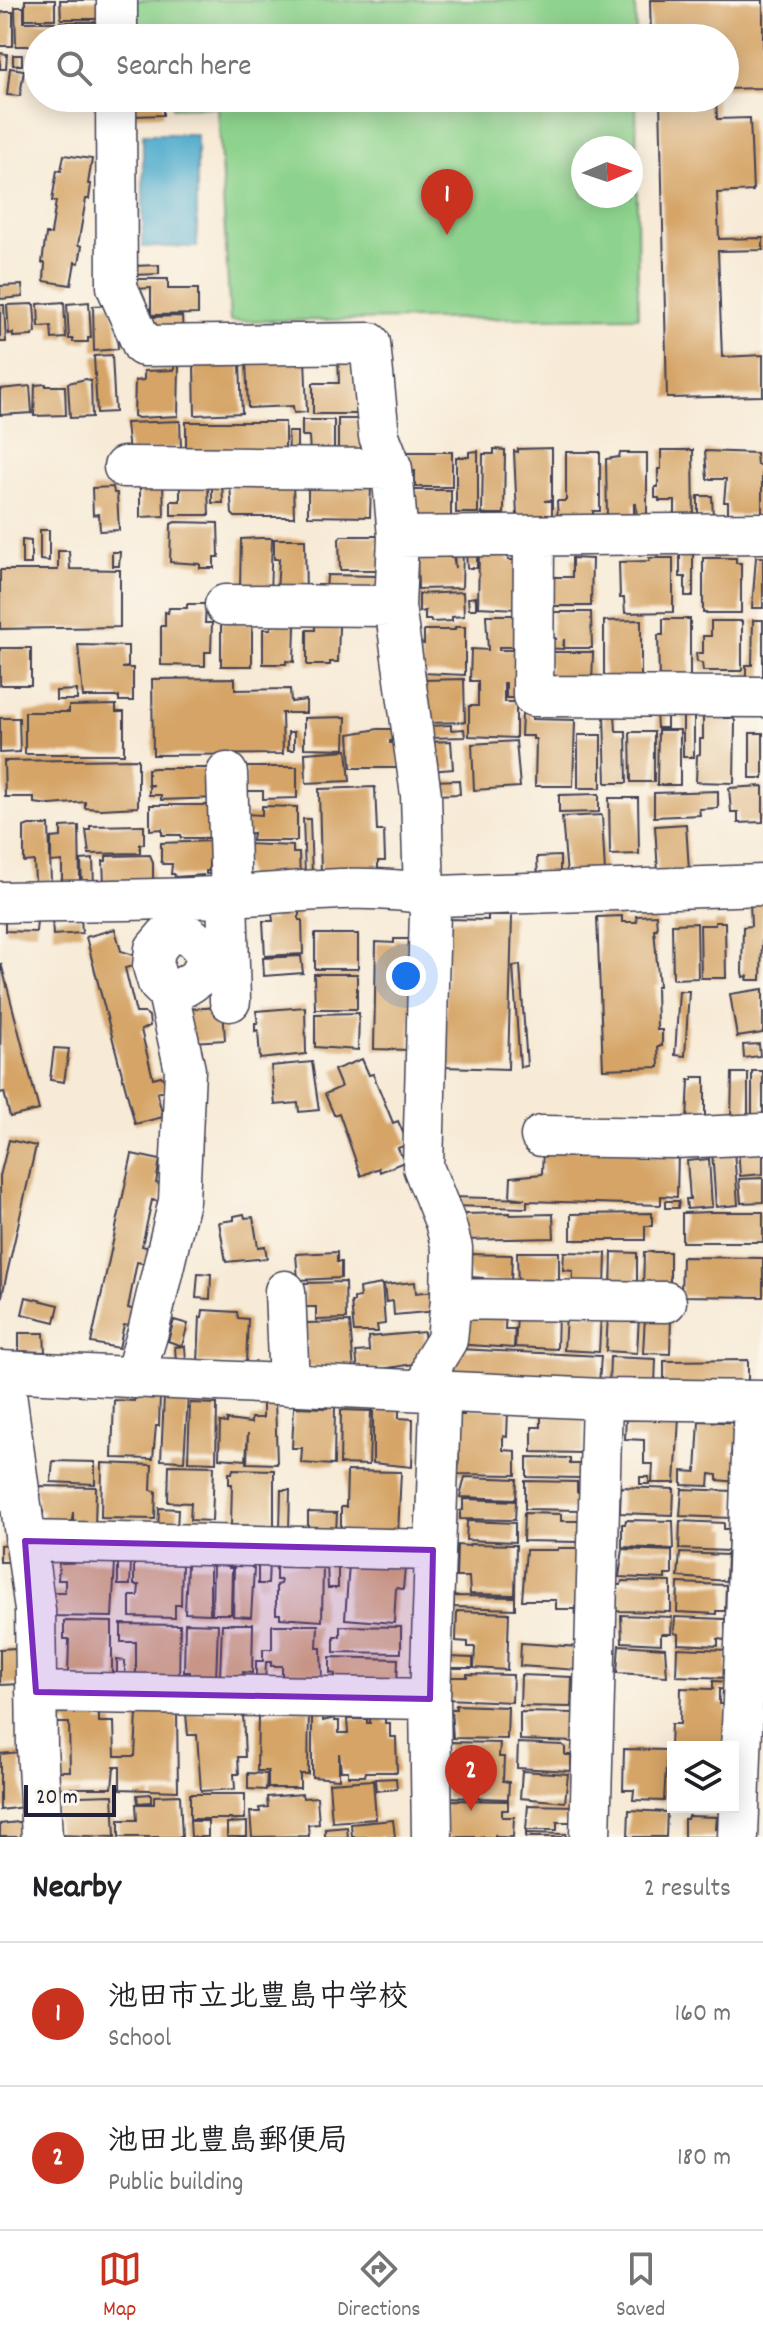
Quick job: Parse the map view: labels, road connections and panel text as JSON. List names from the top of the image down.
{
  "scale_bar": "20 m",
  "north": "right",
  "page": {
    "search": "Search here",
    "pins": ["1", "2"],
    "scale": "20 m",
    "heading": ["Nearby", "2 results"],
    "list": [
      {
        "mark": "1",
        "name": "池田市立北豊島中学校",
        "note": "School",
        "value": "160 m"
      },
      {
        "mark": "2",
        "name": "池田北豊島郵便局",
        "note": "Public building",
        "value": "180 m"
      }
    ],
    "nav": ["Map", "Directions", "Saved"]
  }
}
